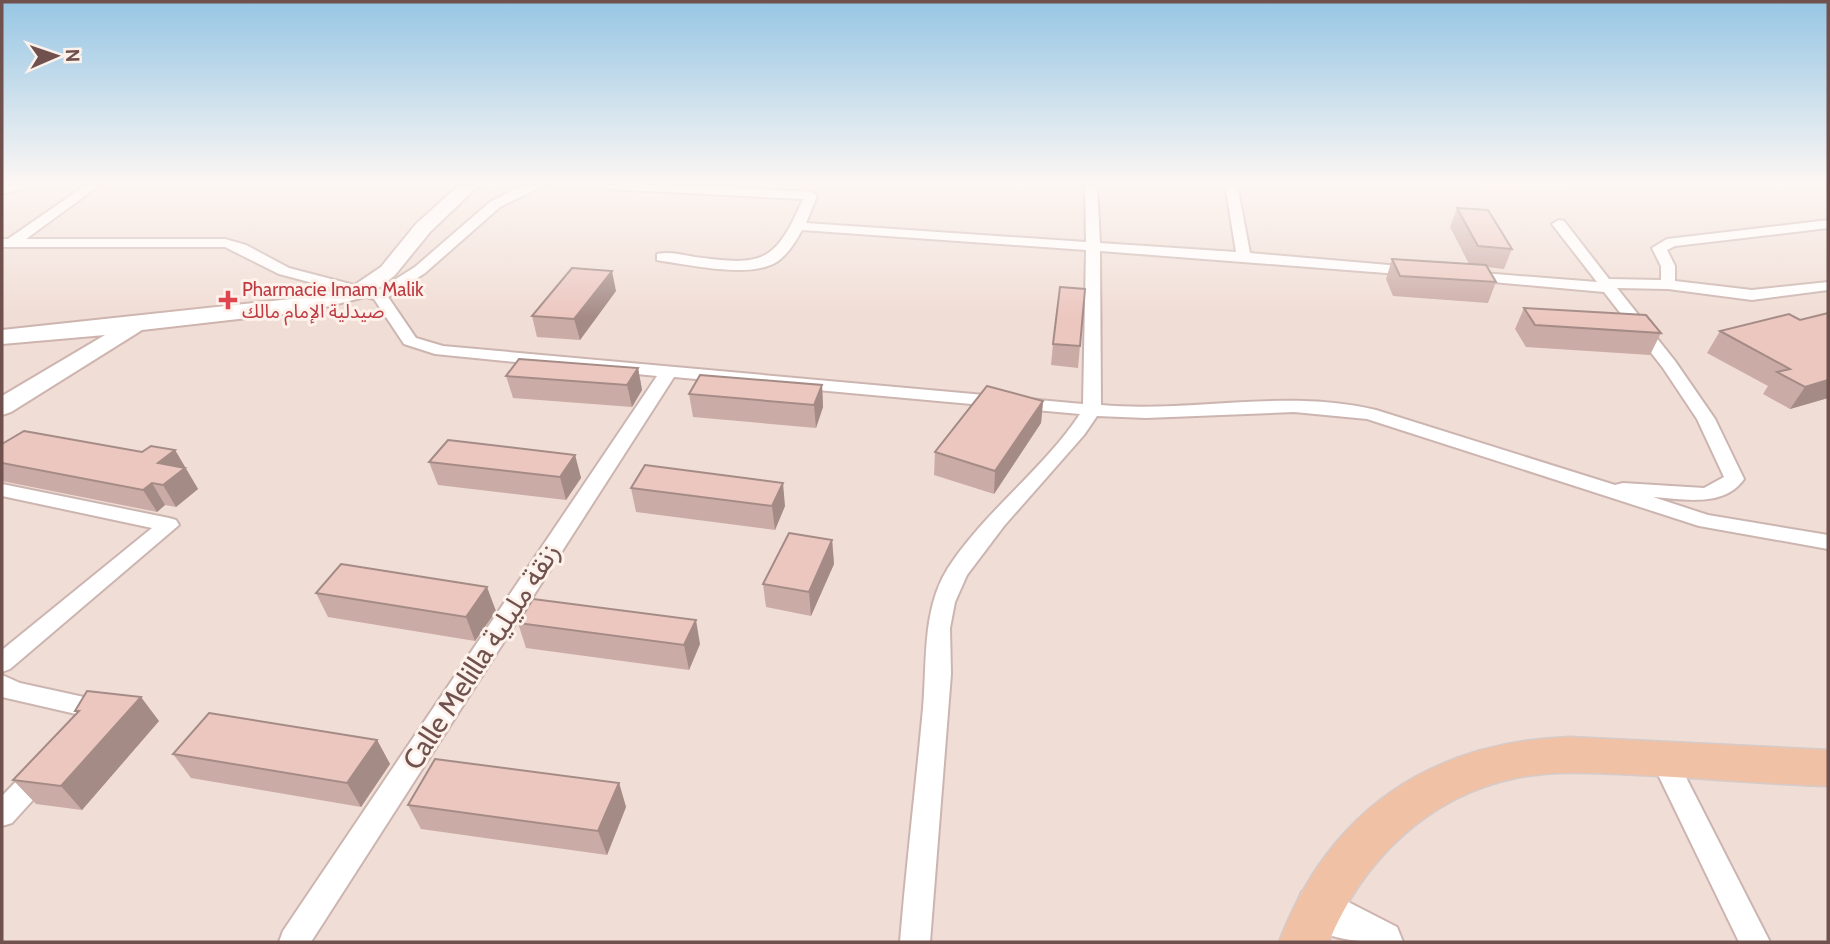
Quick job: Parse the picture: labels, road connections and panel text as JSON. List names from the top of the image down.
{
  "streets": {
    "street": ["Calle Melilla زنقة مليلية"]
  },
  "places": {
    "health": ["Pharmacie Imam Malik صيدلية الإمام مالك"]
  },
  "north": "right"
}
